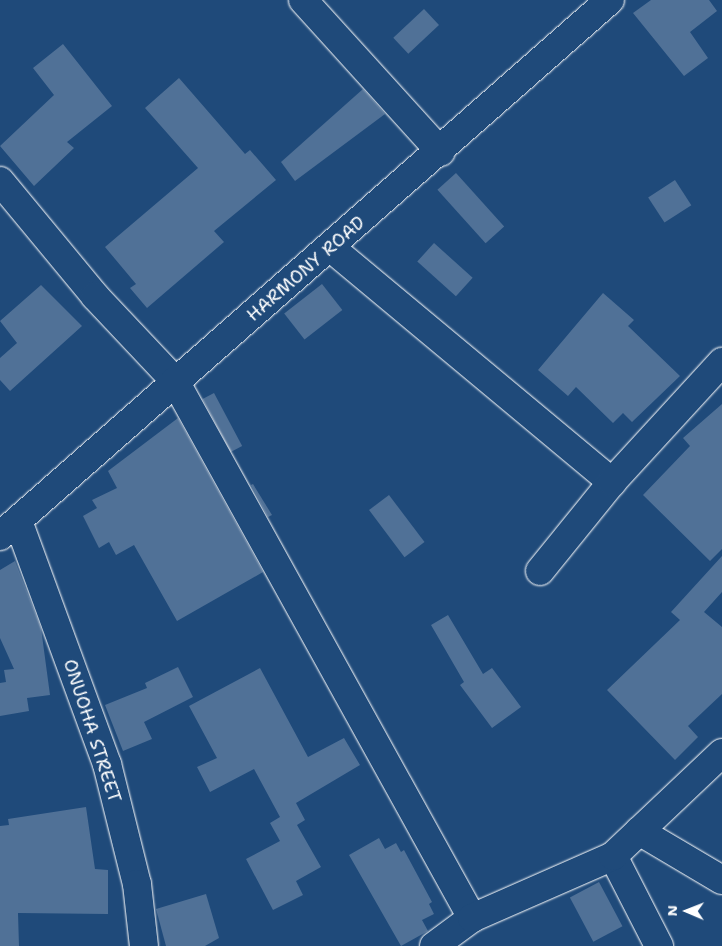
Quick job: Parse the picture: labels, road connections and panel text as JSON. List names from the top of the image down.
{
  "streets": {
    "street": ["HARMONY ROAD", "ONUOHA STREET"]
  },
  "crossings": [
    ["HARMONY ROAD", "ONUOHA STREET"]
  ],
  "north": "left"
}
